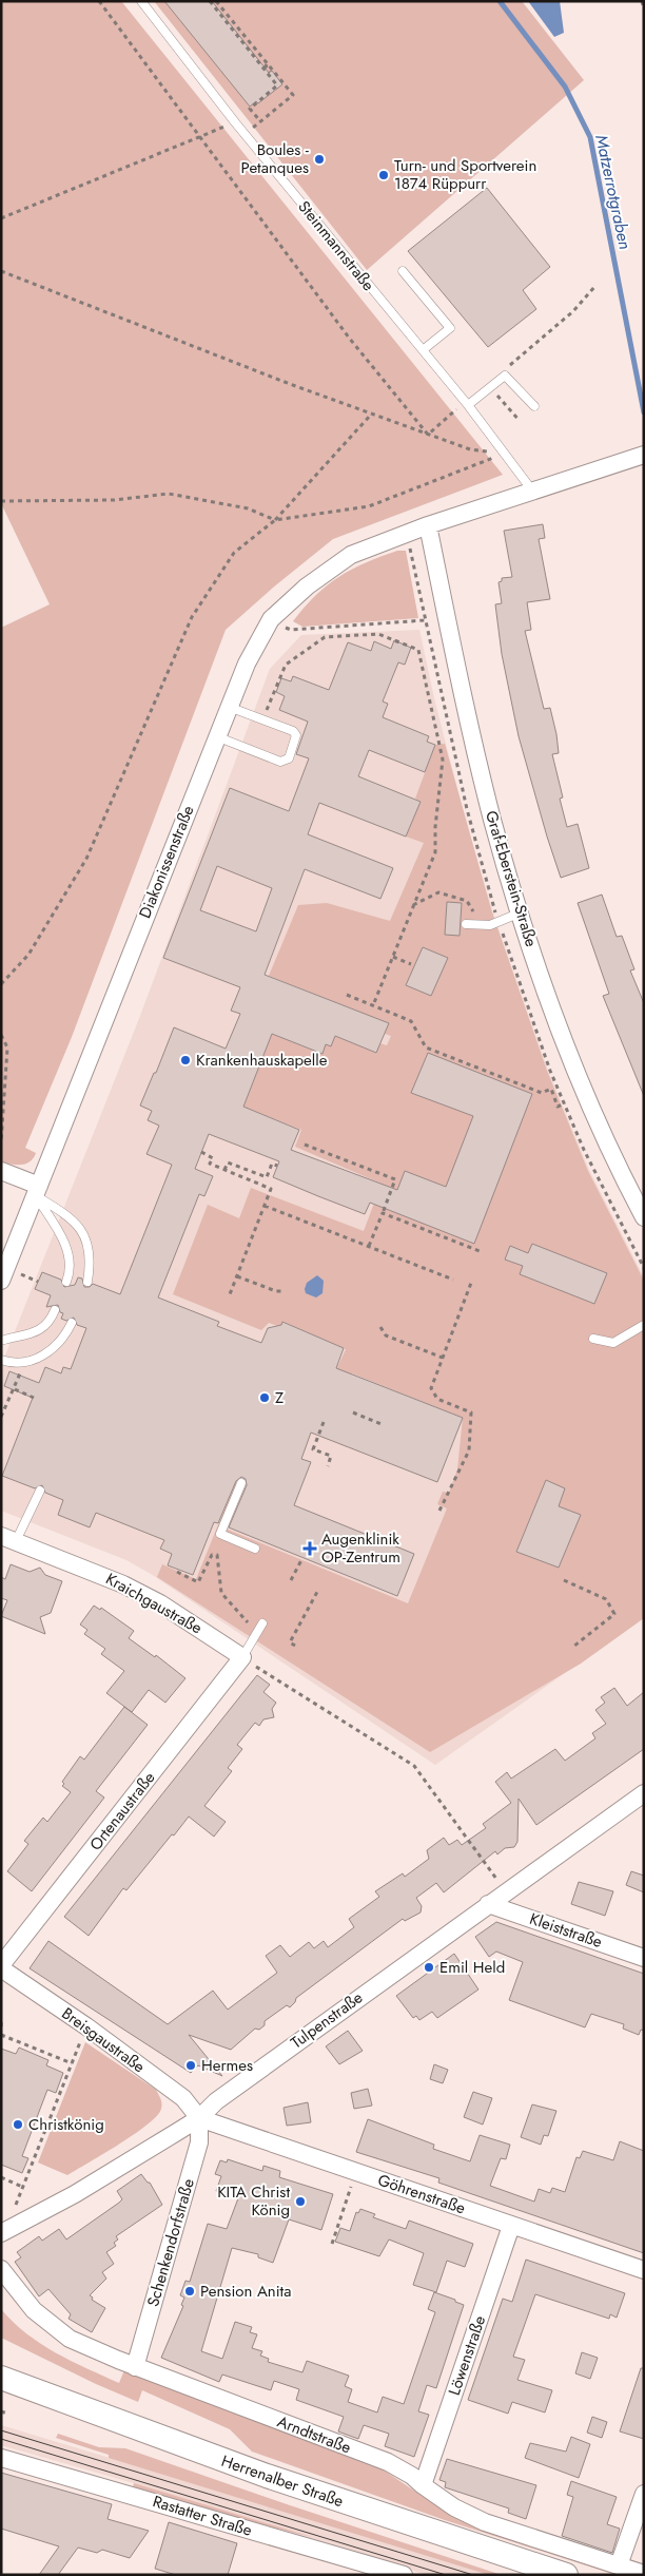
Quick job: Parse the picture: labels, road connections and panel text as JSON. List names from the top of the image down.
{
  "streets": {
    "main road": ["Herrenalber Straße"],
    "street": [
      "Diakonissenstraße",
      "Graf-Eberstein-Straße",
      "Kraichgaustraße",
      "Ortenaustraße",
      "Kleiststraße",
      "Tulpenstraße",
      "Breisgaustraße",
      "Göhrenstraße",
      "Schenkendorfstraße",
      "Löwenstraße",
      "Arndtstraße",
      "Rastatter Straße"
    ],
    "lane": ["Steinmannstraße"]
  },
  "crossings": [
    ["Diakonissenstraße", "Graf-Eberstein-Straße"],
    ["Kraichgaustraße", "Ortenaustraße"],
    ["Kleiststraße", "Tulpenstraße"],
    ["Tulpenstraße", "Breisgaustraße"],
    ["Tulpenstraße", "Göhrenstraße"],
    ["Tulpenstraße", "Schenkendorfstraße"],
    ["Breisgaustraße", "Göhrenstraße"],
    ["Breisgaustraße", "Schenkendorfstraße"],
    ["Göhrenstraße", "Schenkendorfstraße"],
    ["Göhrenstraße", "Löwenstraße"],
    ["Schenkendorfstraße", "Arndtstraße"],
    ["Löwenstraße", "Arndtstraße"]
  ],
  "water": ["Matzerrotgraben"],
  "places": {
    "other": [
      "Boules - Petanques",
      "Turn- und Sportverein 1874 Rüppurr",
      "Krankenhauskapelle",
      "Z",
      "Emil Held",
      "Hermes",
      "Christkönig",
      "KITA Christ König",
      "Pension Anita"
    ],
    "health": ["Augenklinik OP-Zentrum"]
  }
}
